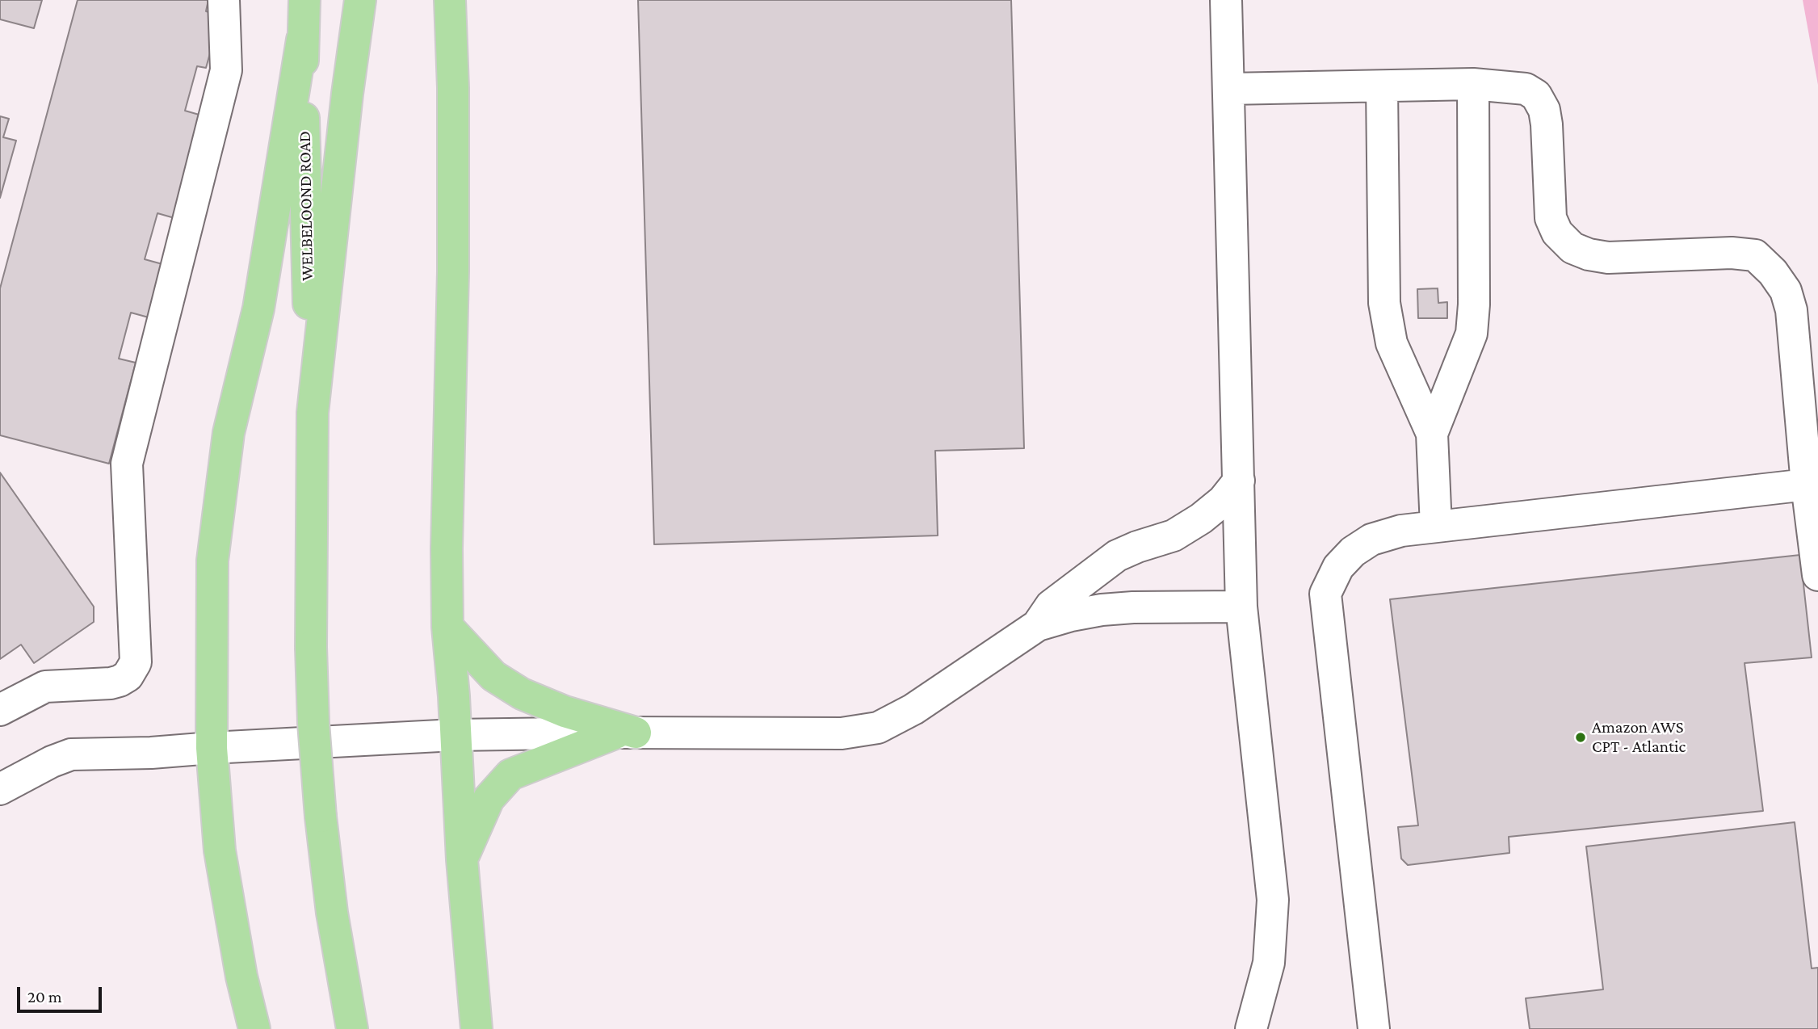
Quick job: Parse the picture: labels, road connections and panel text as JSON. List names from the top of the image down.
{
  "streets": {
    "main road": ["WELBELOOND ROAD"]
  },
  "places": ["Amazon AWS CPT - Atlantic"],
  "scale_bar": "20 m"
}
